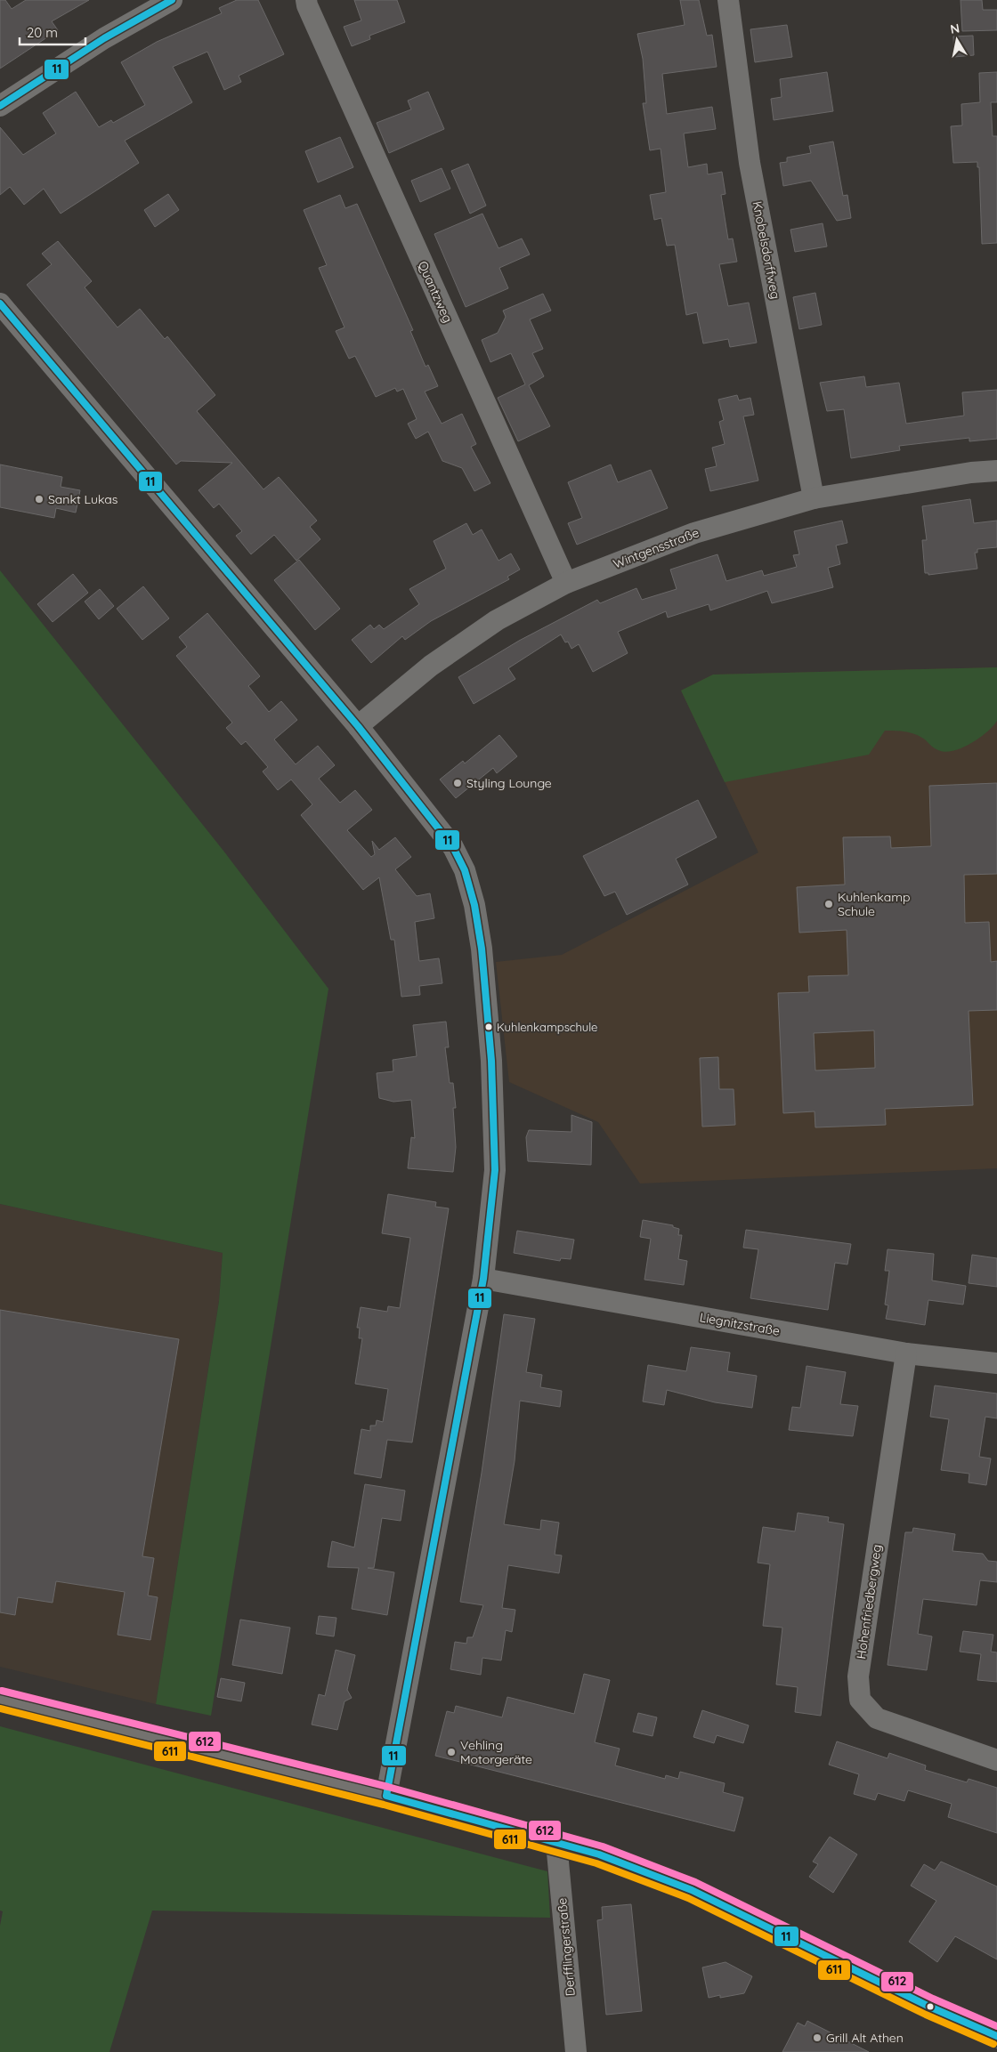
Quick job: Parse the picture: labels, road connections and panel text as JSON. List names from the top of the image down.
{
  "streets": {
    "street": [
      "Knobelsdorffweg",
      "Quantzweg",
      "Wintgensstraße",
      "Liegnitzstraße",
      "Hohenfriedbergweg",
      "Derfflingerstraße"
    ]
  },
  "crossings": [
    ["Knobelsdorffweg", "Wintgensstraße"],
    ["Quantzweg", "Wintgensstraße"],
    ["Liegnitzstraße", "Hohenfriedbergweg"]
  ],
  "places": [
    "Sankt Lukas",
    "Styling Lounge",
    "Kuhlenkamp Schule",
    "Kuhlenkampschule",
    "Vehling Motorgeräte",
    "Grill Alt Athen"
  ],
  "lines": ["transit line 11", "transit line 612", "transit line 611"],
  "scale_bar": "20 m",
  "north": "top"
}
